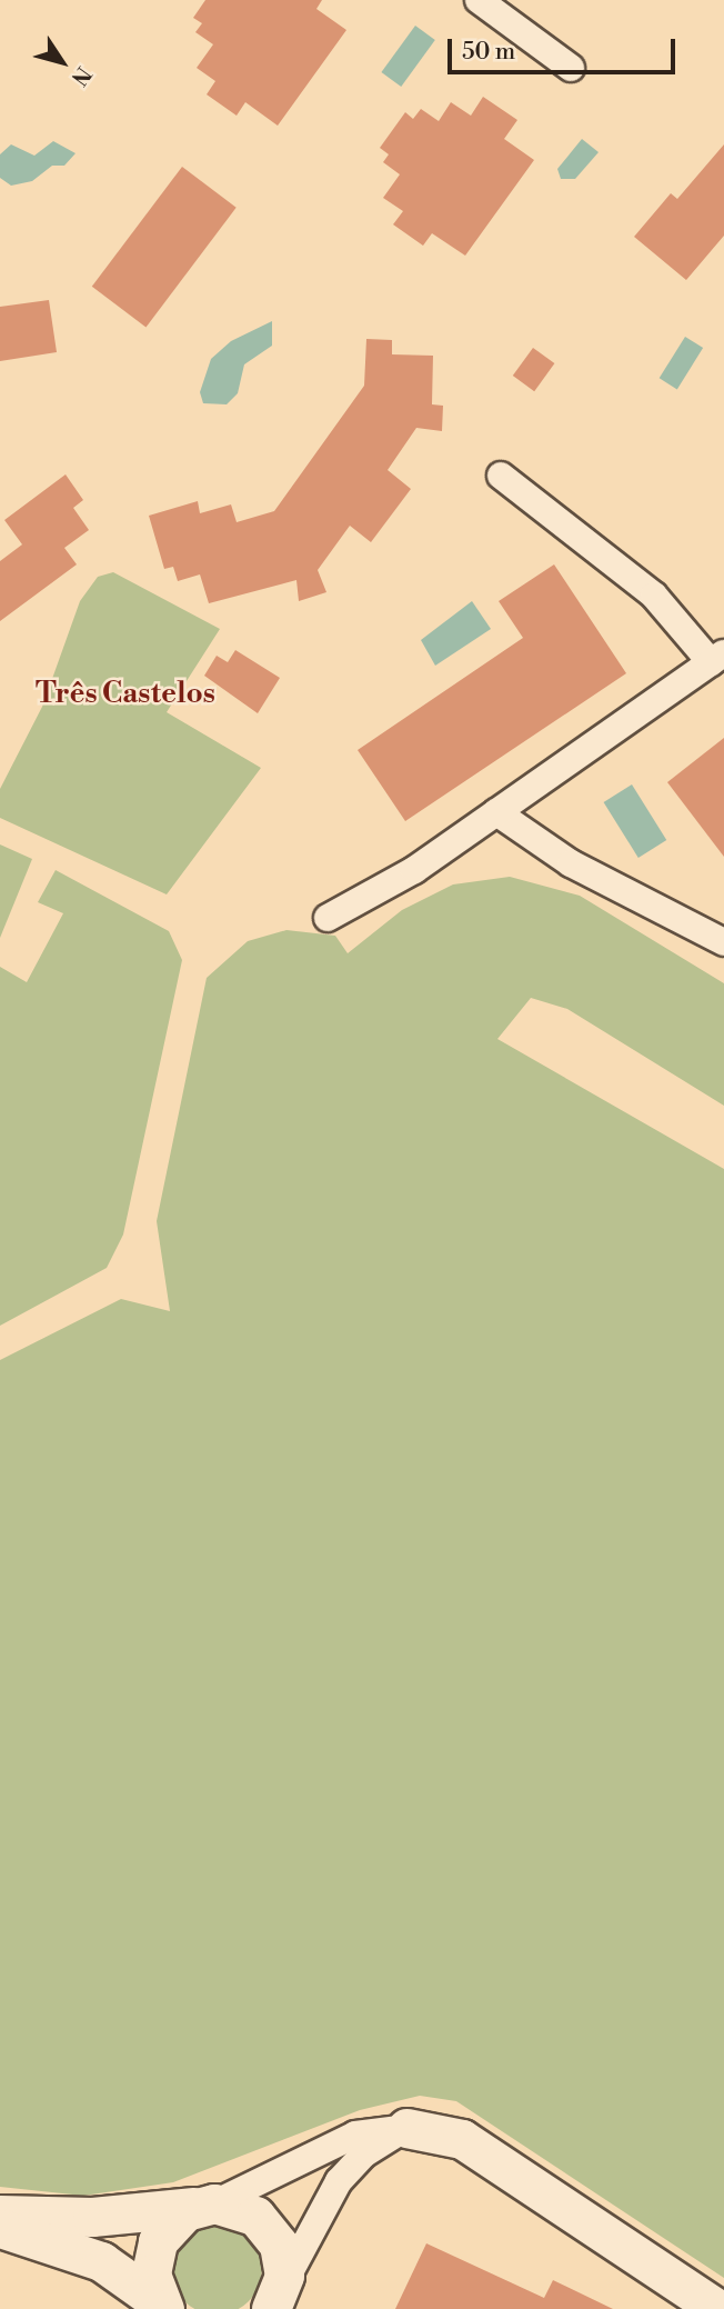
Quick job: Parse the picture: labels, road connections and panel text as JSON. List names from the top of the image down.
{
  "districts": ["Três Castelos"],
  "scale_bar": "50 m",
  "north": "bottom right"
}
